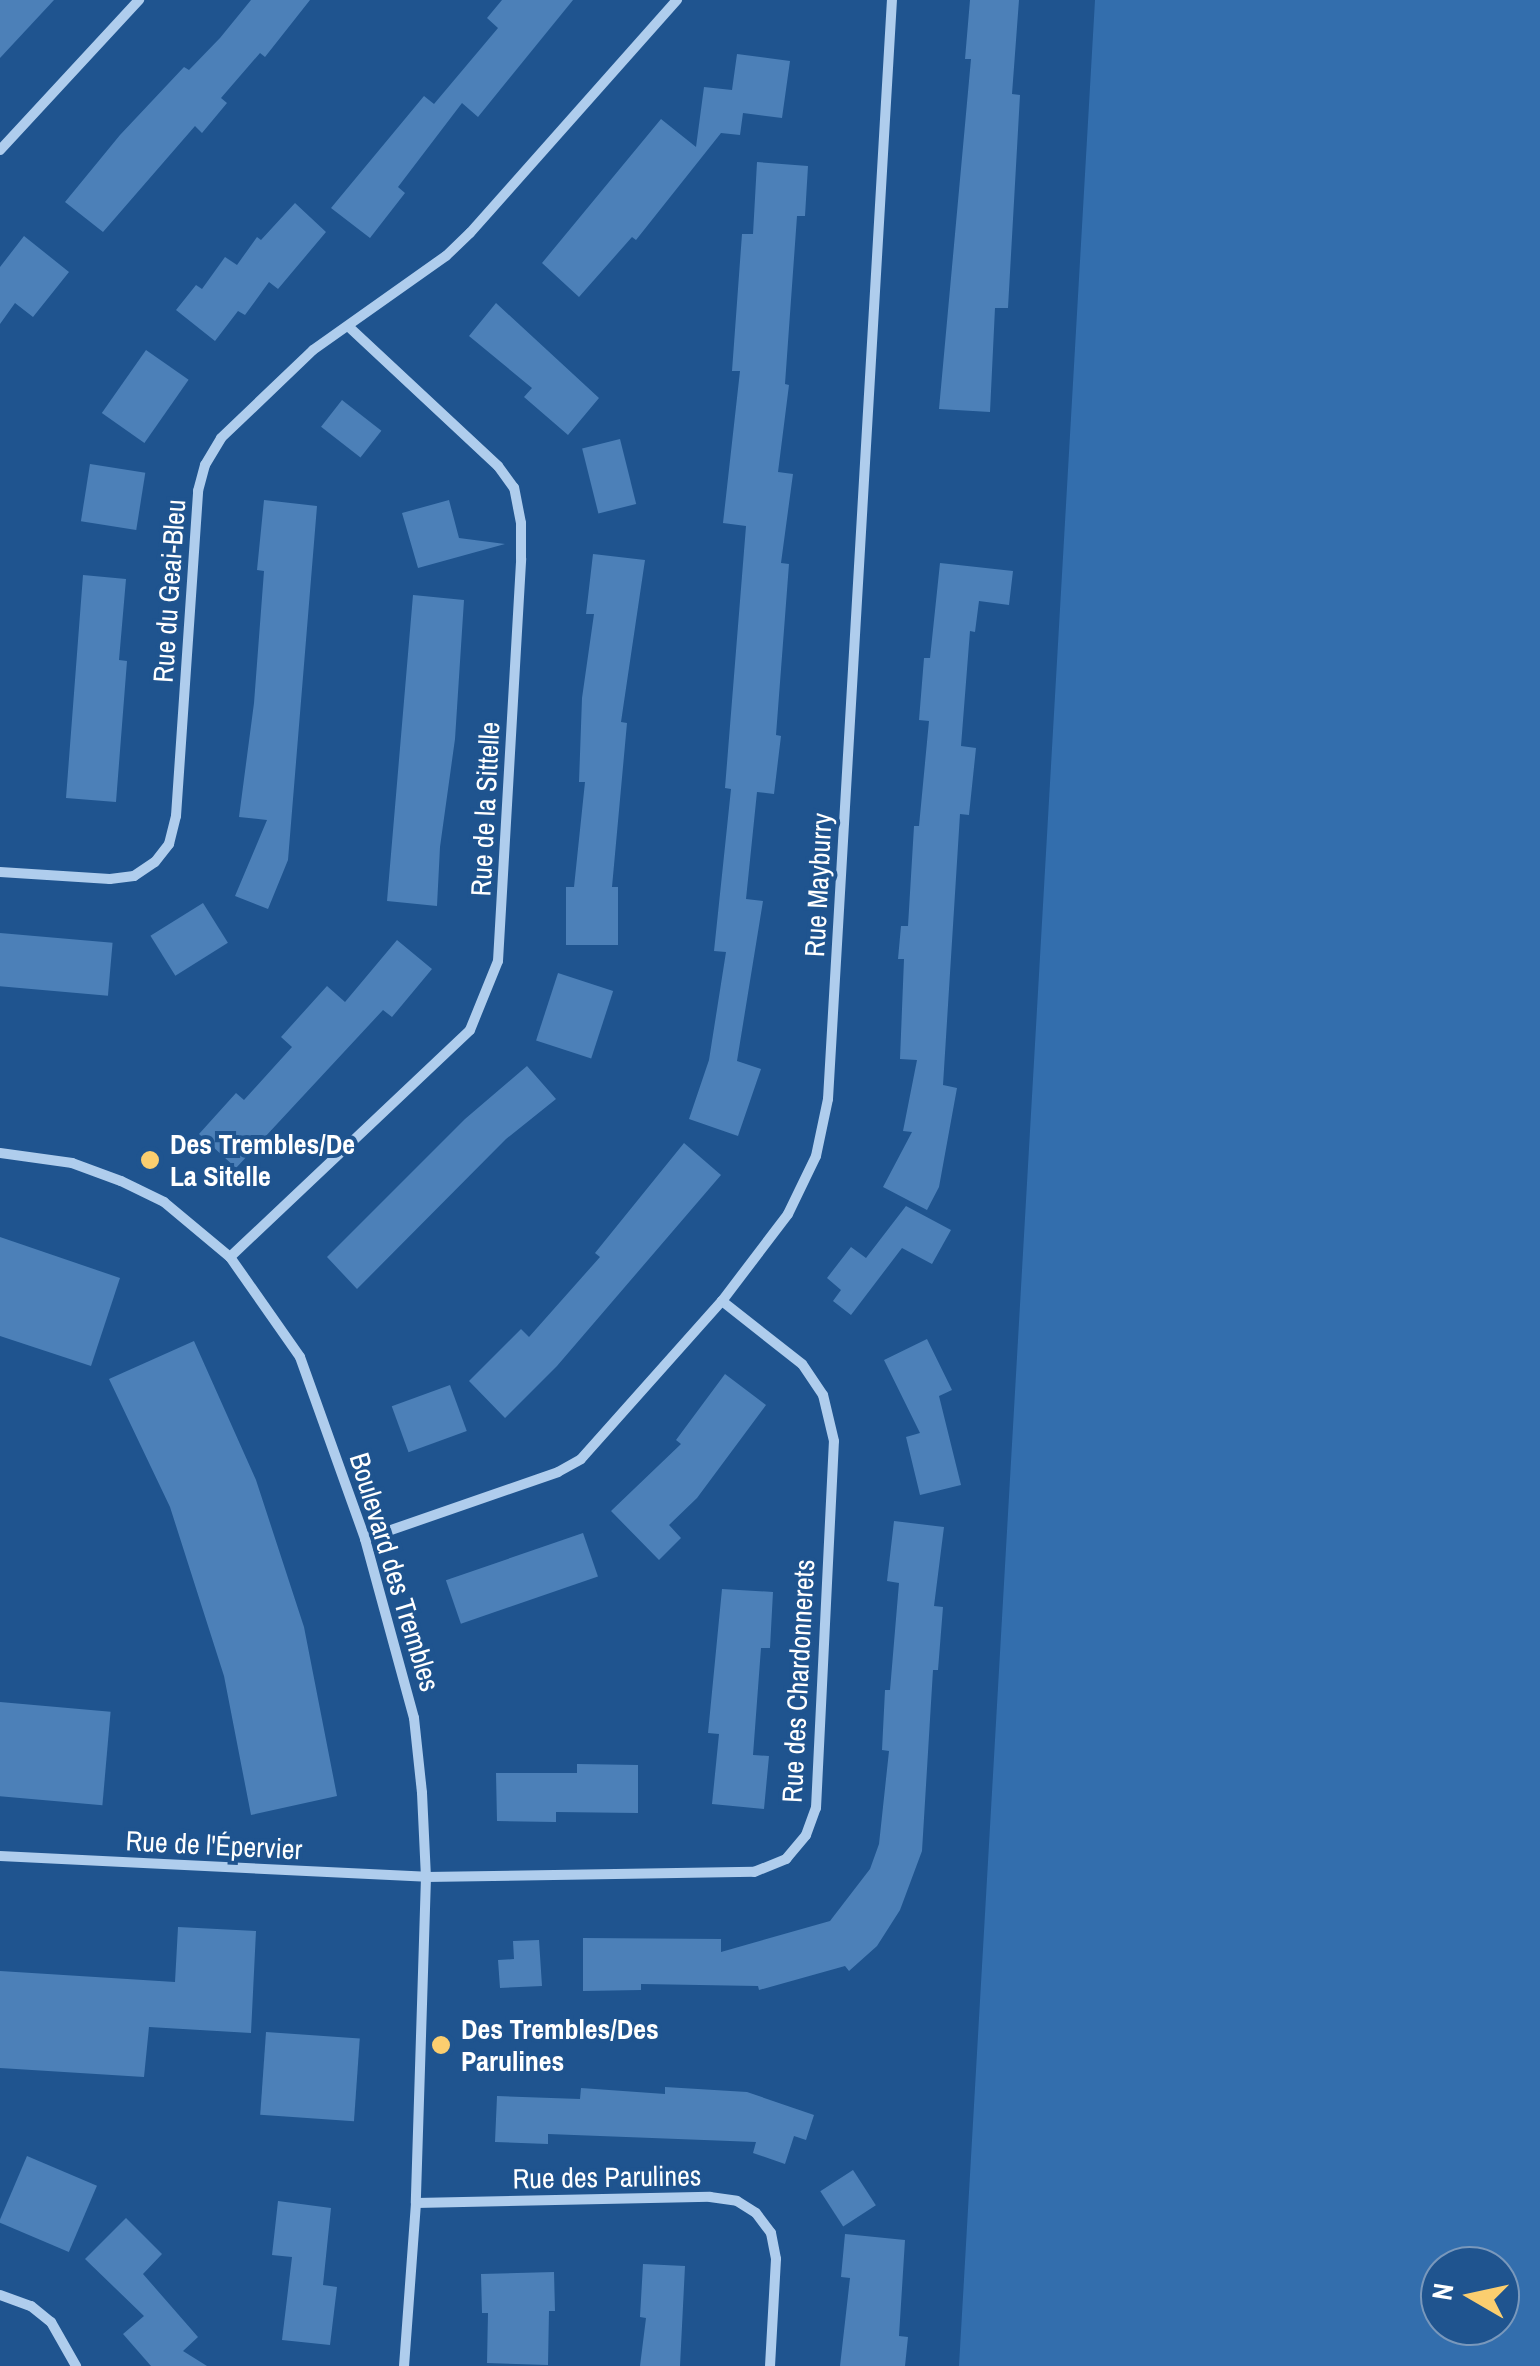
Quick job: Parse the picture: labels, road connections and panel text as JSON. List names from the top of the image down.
{
  "streets": {
    "street": [
      "Rue du Geai-Bleu",
      "Rue de la Sittelle",
      "Rue Mayburry",
      "Boulevard des Trembles",
      "Rue des Chardonnerets",
      "Rue de l'Épervier",
      "Rue des Parulines"
    ]
  },
  "crossings": [
    ["Rue du Geai-Bleu", "Rue de la Sittelle"],
    ["Rue de la Sittelle", "Boulevard des Trembles"],
    ["Rue Mayburry", "Boulevard des Trembles"],
    ["Rue Mayburry", "Rue des Chardonnerets"],
    ["Boulevard des Trembles", "Rue des Chardonnerets"],
    ["Boulevard des Trembles", "Rue de l'Épervier"],
    ["Boulevard des Trembles", "Rue des Parulines"],
    ["Rue des Chardonnerets", "Rue de l'Épervier"]
  ],
  "places": ["Des Trembles/De La Sitelle", "Des Trembles/Des Parulines"],
  "north": "left"
}
